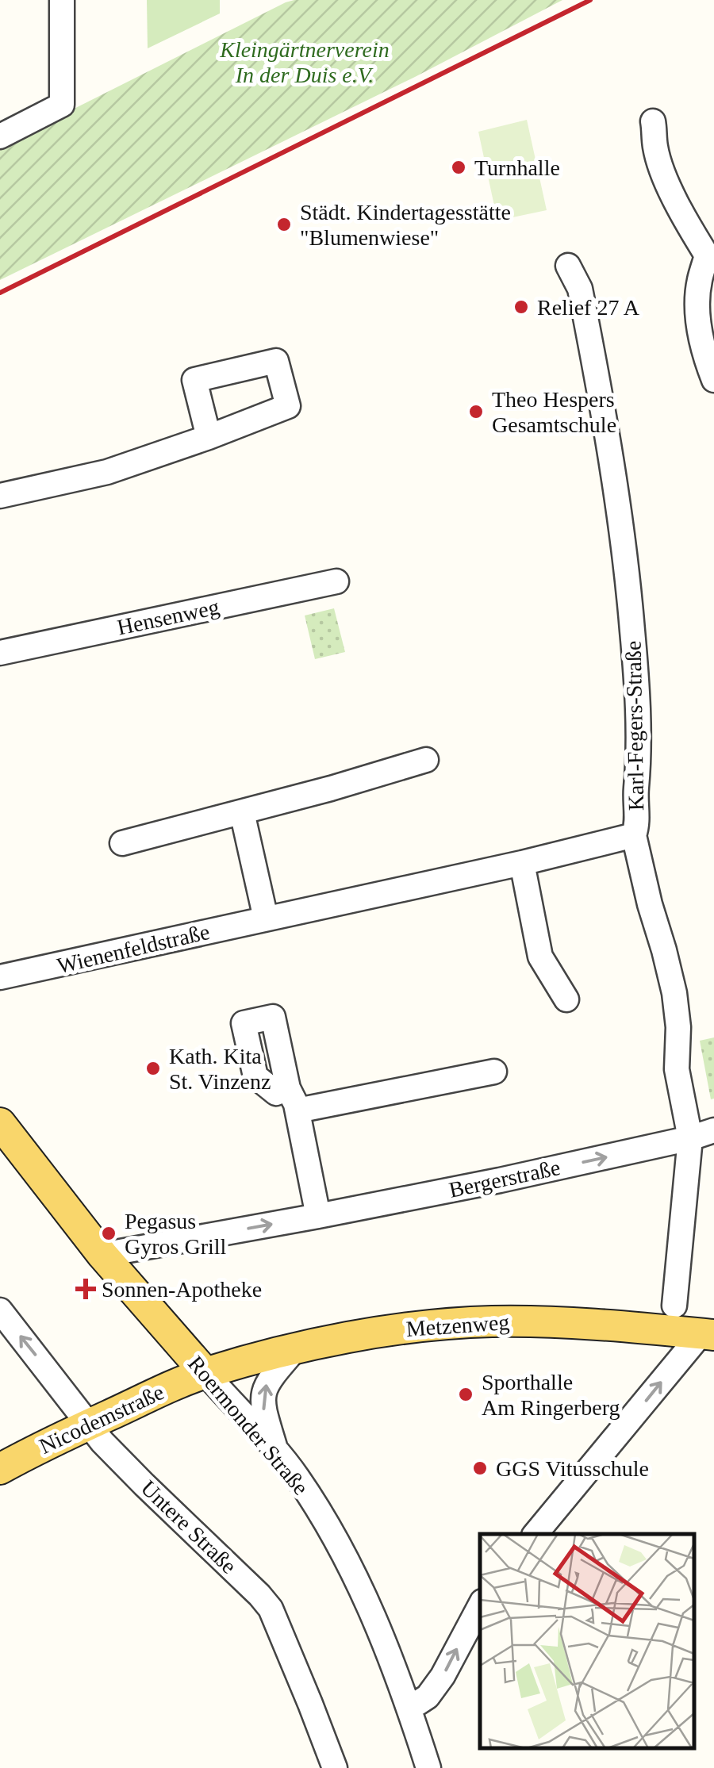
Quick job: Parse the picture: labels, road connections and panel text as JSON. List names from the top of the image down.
{
  "streets": {
    "main road": ["Metzenweg", "Nicodemstraße", "Roermonder Straße"],
    "street": [
      "Hensenweg",
      "Karl-Fegers-Straße",
      "Wienenfeldstraße",
      "Bergerstraße",
      "Untere Straße"
    ]
  },
  "crossings": [
    ["Karl-Fegers-Straße", "Wienenfeldstraße"],
    ["Karl-Fegers-Straße", "Bergerstraße"],
    ["Bergerstraße", "Roermonder Straße"],
    ["Metzenweg", "Nicodemstraße"],
    ["Metzenweg", "Roermonder Straße"],
    ["Nicodemstraße", "Roermonder Straße"],
    ["Nicodemstraße", "Untere Straße"]
  ],
  "parks": ["Kleingärtnerverein In der Duis e.V."],
  "places": {
    "other": [
      "Turnhalle",
      "Städt. Kindertagesstätte \"Blumenwiese\"",
      "Relief 27 A",
      "Theo Hespers Gesamtschule",
      "Kath. Kita St. Vinzenz",
      "Pegasus Gyros Grill",
      "Sporthalle Am Ringerberg",
      "GGS Vitusschule"
    ],
    "health": ["Sonnen-Apotheke"]
  }
}
